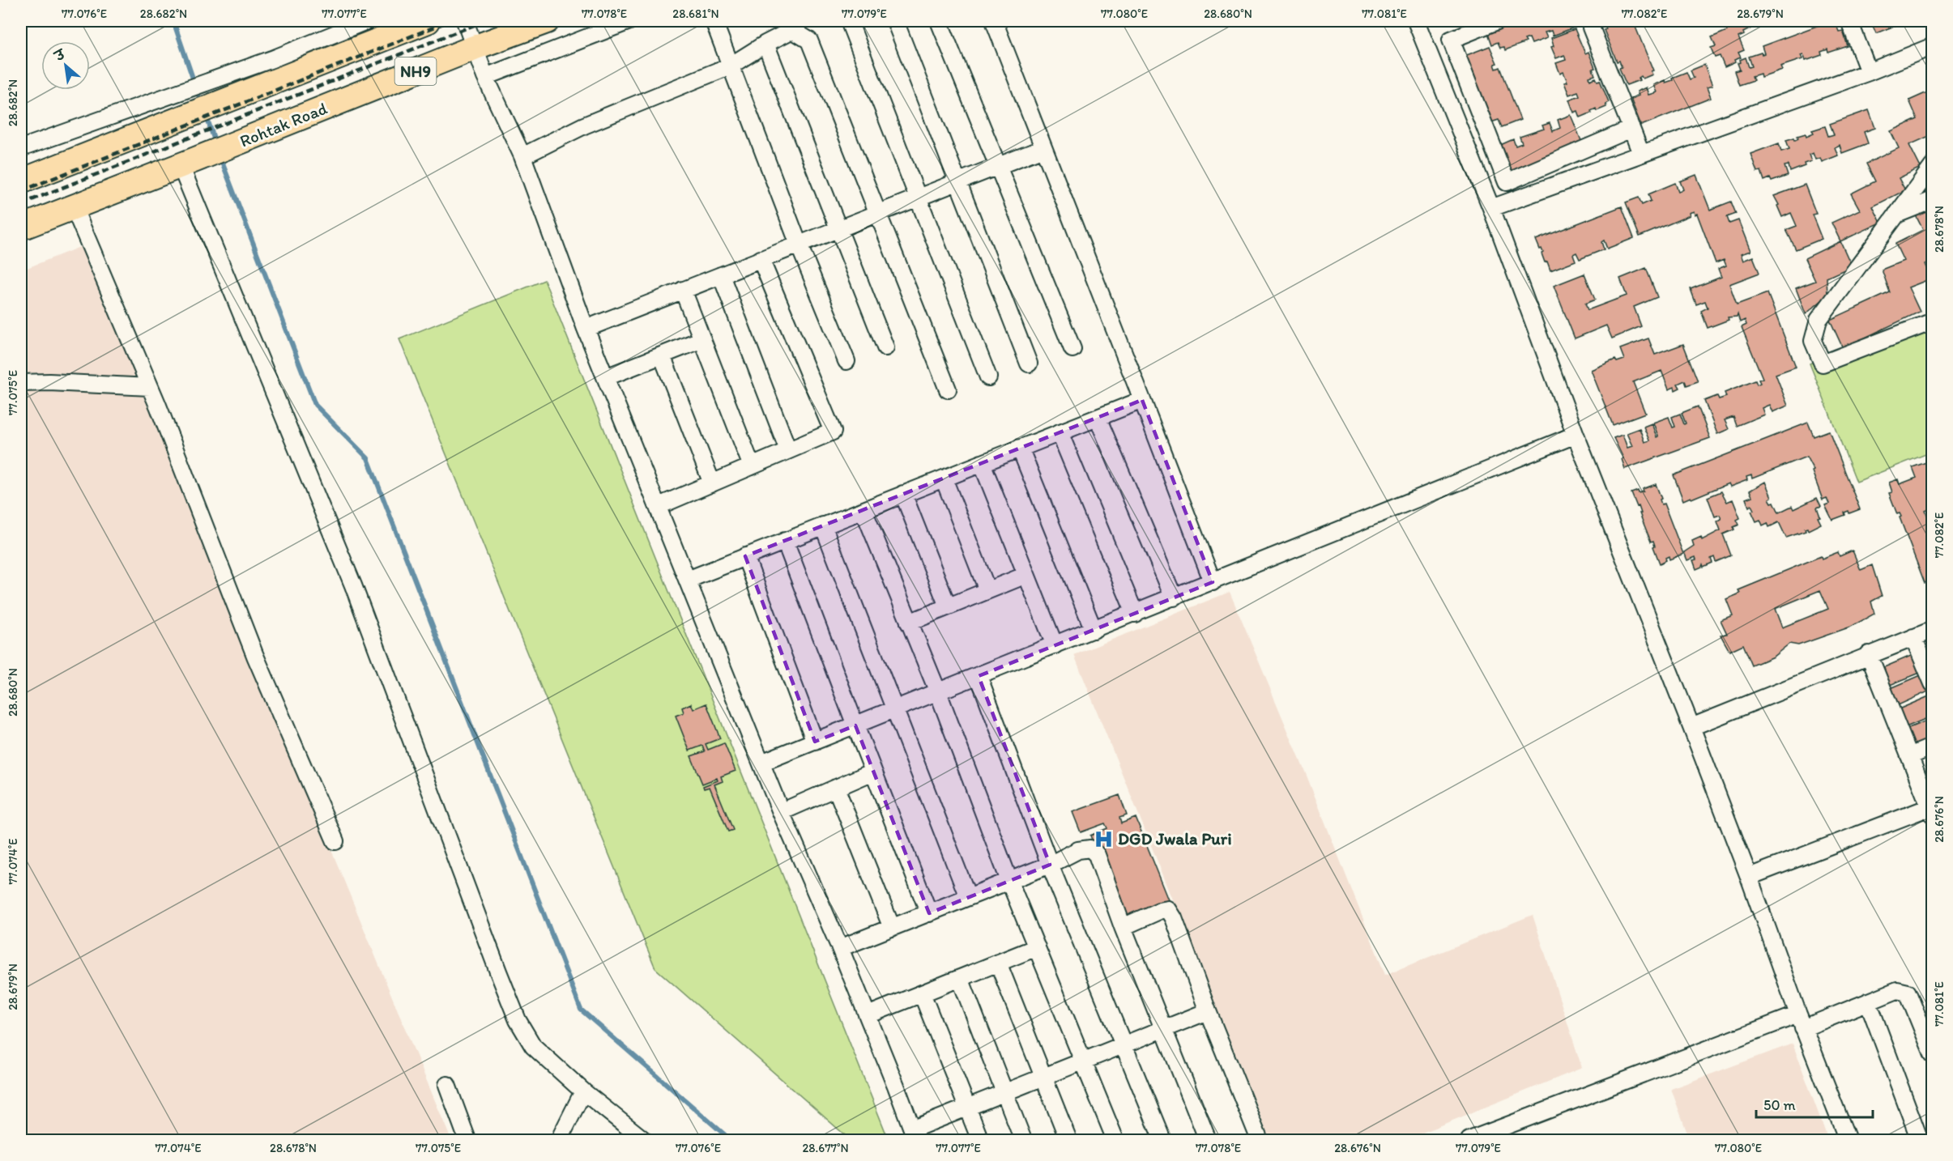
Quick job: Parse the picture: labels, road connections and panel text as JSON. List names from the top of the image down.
{
  "streets": {
    "highway": ["NH9", "Rohtak Road"]
  },
  "places": {
    "hospital": ["DGD Jwala Puri"]
  },
  "scale_bar": "50 m",
  "north": "top left",
  "coordinates": [
    "77.076°E",
    "28.682°N",
    "77.077°E",
    "77.078°E",
    "28.681°N",
    "77.079°E",
    "77.080°E",
    "28.680°N",
    "77.081°E",
    "77.082°E",
    "28.679°N",
    "28.678°N",
    "77.075°E",
    "28.676°N",
    "77.074°E",
    "28.677°N"
  ]
}
